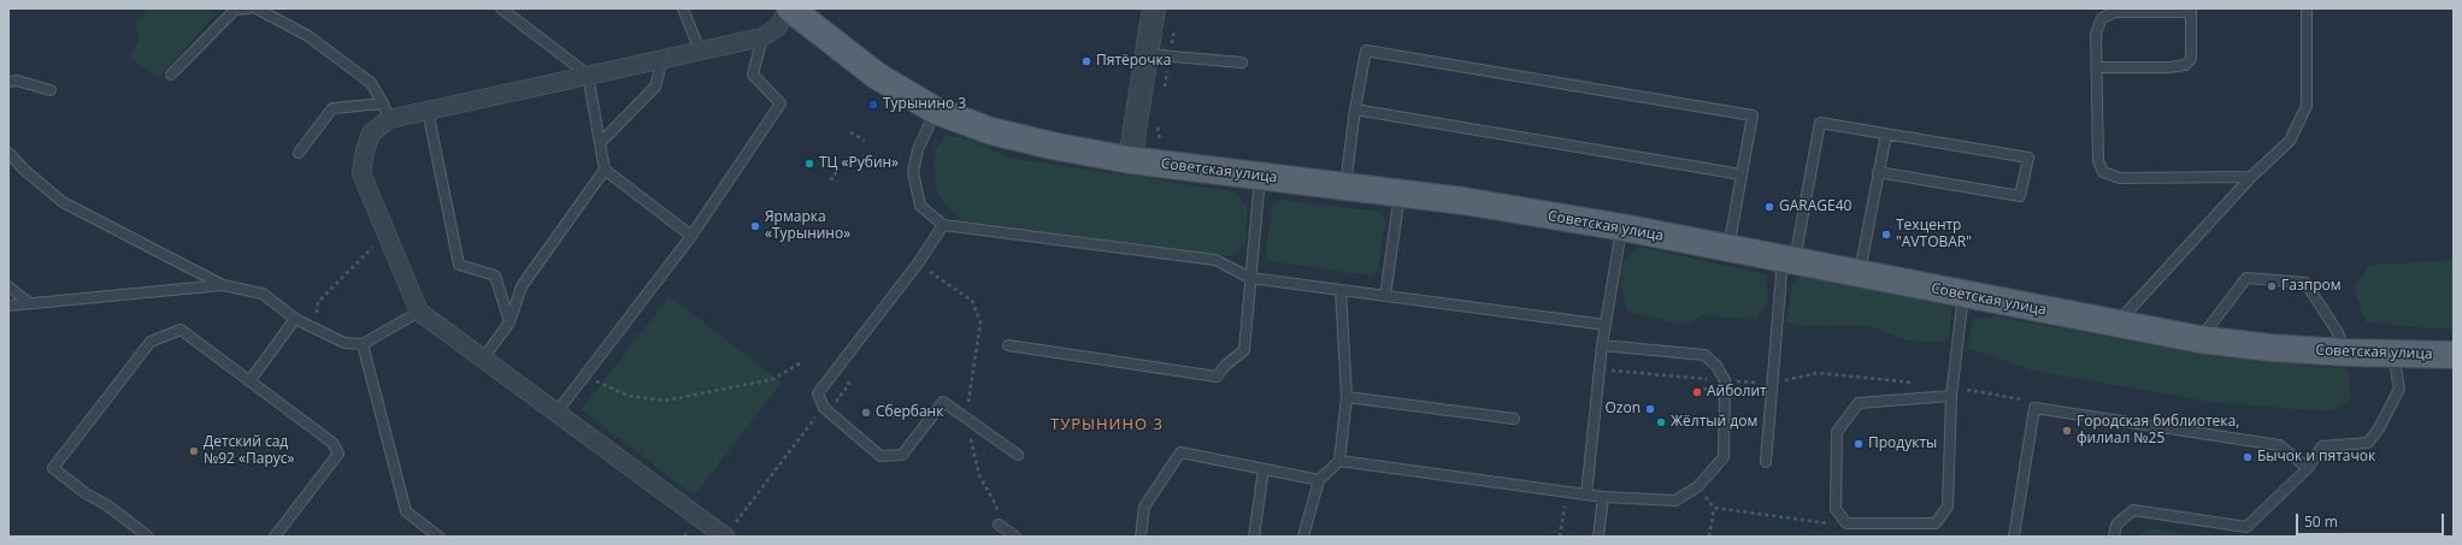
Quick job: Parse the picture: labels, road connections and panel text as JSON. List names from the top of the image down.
{
  "streets": {
    "main road": ["Советская улица"]
  },
  "districts": ["ТУРЫНИНО 3"],
  "places": [
    "Пятёрочка",
    "Турынино 3",
    "ТЦ «Рубин»",
    "GARAGE40",
    "Ярмарка «Турынино»",
    "Техцентр \"AVTOBAR\"",
    "Газпром",
    "Айболит",
    "Ozon",
    "Сбербанк",
    "Жёлтый дом",
    "Городская библиотека, филиал №25",
    "Продукты",
    "Детский сад №92 «Парус»",
    "Бычок и пятачок"
  ],
  "scale_bar": "50 m"
}
